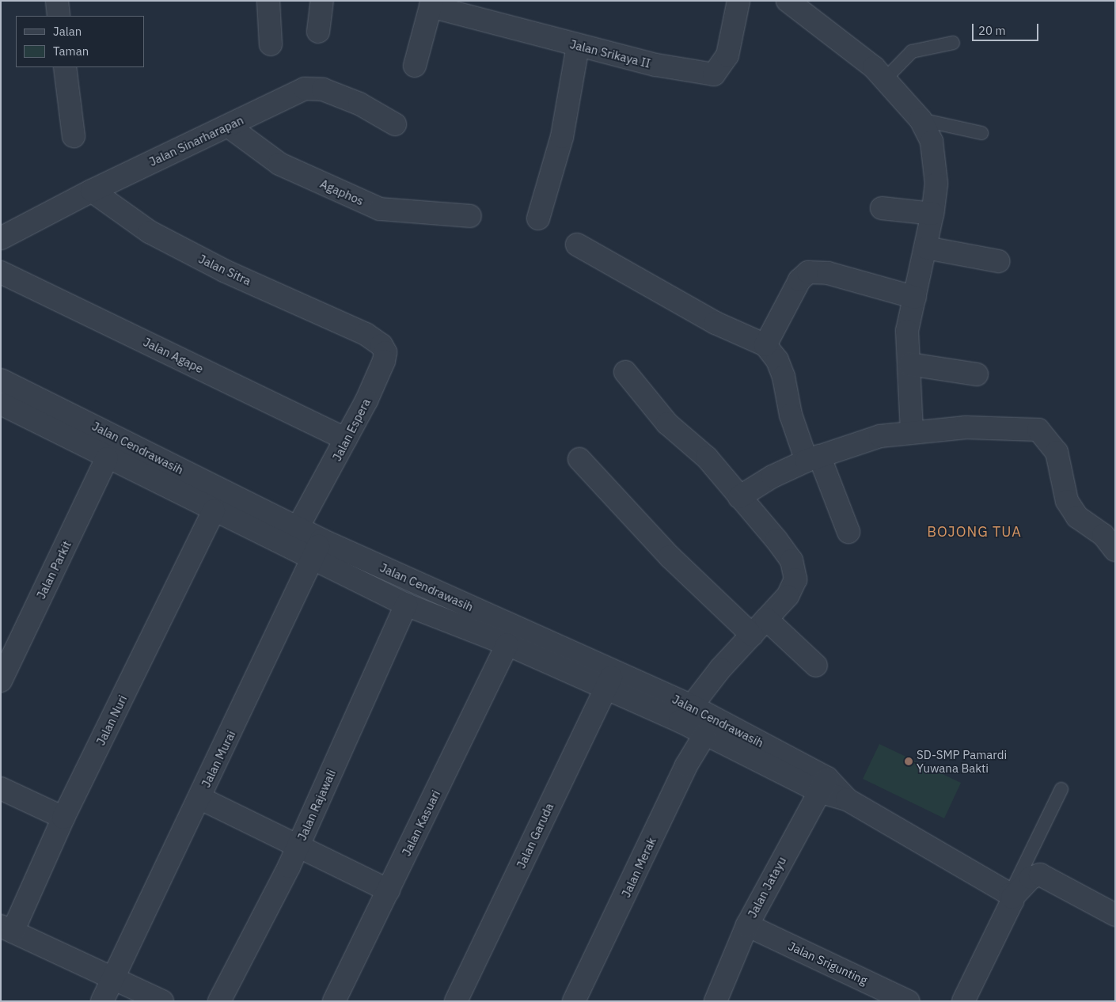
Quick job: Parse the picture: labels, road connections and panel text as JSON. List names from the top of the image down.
{
  "streets": {
    "street": [
      "Jalan Srikaya II",
      "Jalan Sinarharapan",
      "Agaphos",
      "Jalan Sitra",
      "Jalan Agape",
      "Jalan Espera",
      "Jalan Cendrawasih",
      "Jalan Parkit",
      "Jalan Nuri",
      "Jalan Murai",
      "Jalan Rajawali",
      "Jalan Kasuari",
      "Jalan Garuda",
      "Jalan Merak",
      "Jalan Jatayu",
      "Jalan Srigunting"
    ]
  },
  "crossings": [
    ["Jalan Sinarharapan", "Agaphos"],
    ["Jalan Sinarharapan", "Jalan Sitra"],
    ["Jalan Sitra", "Jalan Espera"],
    ["Jalan Agape", "Jalan Espera"],
    ["Jalan Espera", "Jalan Cendrawasih"],
    ["Jalan Cendrawasih", "Jalan Parkit"],
    ["Jalan Cendrawasih", "Jalan Nuri"],
    ["Jalan Cendrawasih", "Jalan Murai"],
    ["Jalan Cendrawasih", "Jalan Rajawali"],
    ["Jalan Cendrawasih", "Jalan Kasuari"],
    ["Jalan Cendrawasih", "Jalan Garuda"],
    ["Jalan Cendrawasih", "Jalan Merak"],
    ["Jalan Cendrawasih", "Jalan Jatayu"],
    ["Jalan Jatayu", "Jalan Srigunting"]
  ],
  "districts": ["BOJONG TUA"],
  "places": ["SD-SMP Pamardi Yuwana Bakti"],
  "legend": ["Jalan", "Taman"],
  "scale_bar": "20 m"
}
